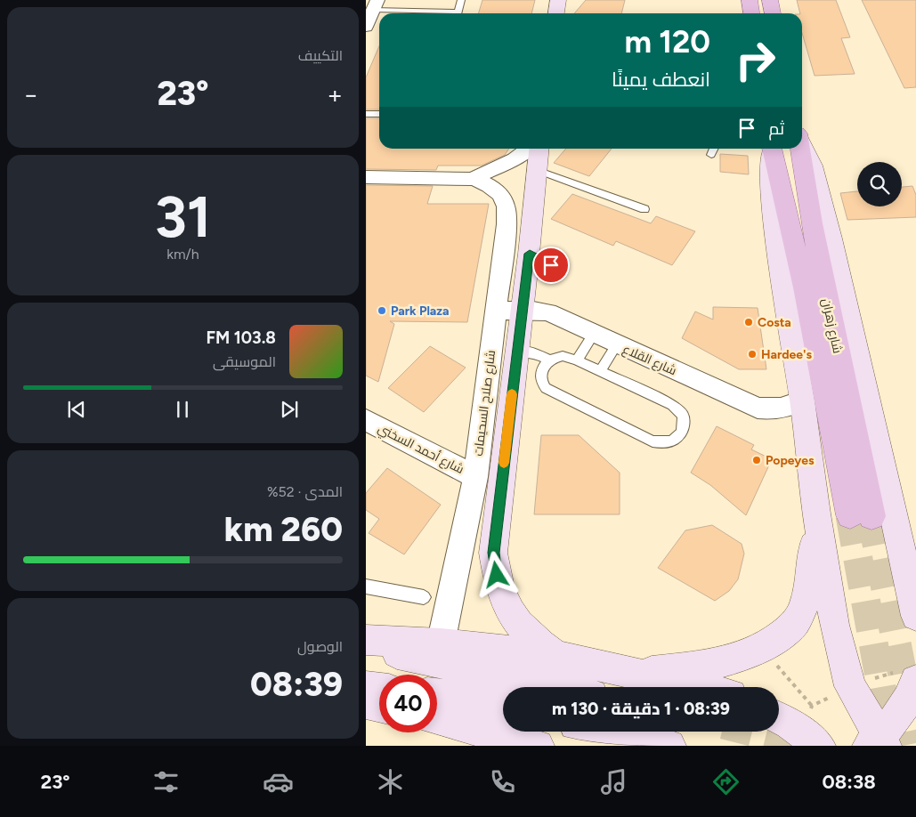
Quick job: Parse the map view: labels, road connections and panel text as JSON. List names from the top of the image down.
{
  "streets": {
    "main road": ["شارع زهران"],
    "street": ["شارع القلاع", "شارع صلاح السحيمات", "شارع أحمد السخني"]
  },
  "crossings": [
    ["شارع القلاع", "شارع صلاح السحيمات"],
    ["شارع صلاح السحيمات", "شارع أحمد السخني"]
  ],
  "places": [
    "Park Plaza",
    "Costa",
    "Hardee's",
    "Popeyes"
  ],
  "page": {
    "tile": [
      "التكييف",
      ["31", "km/h"],
      ["المدى · 52%", "260 km"],
      ["الوصول", "08:39"]
    ],
    "turn": ["120 m", "انعطف يمينًا"],
    "heat": ["−", "23°", "+"],
    "then": "ثم",
    "song": ["103.8 FM", "الموسيقى"],
    "limit": "40",
    "trip": "08:39 · 1 دقيقة · 130 m",
    "tabs": ["08:38", "23°"]
  }
}
